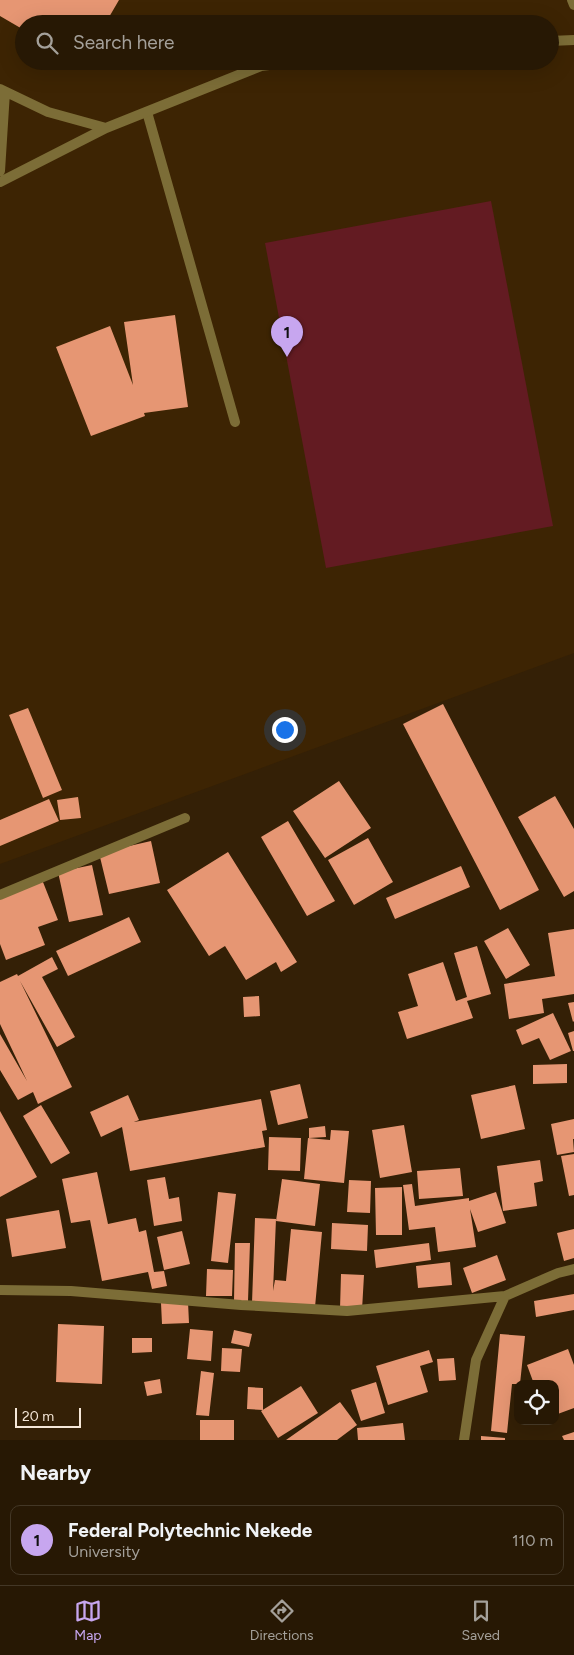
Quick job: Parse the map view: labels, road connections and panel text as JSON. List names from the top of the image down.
{
  "scale_bar": "20 m",
  "page": {
    "search": "Search here",
    "pins": "1",
    "scale": "20 m",
    "heading": "Nearby",
    "list": [
      {
        "mark": "1",
        "name": "Federal Polytechnic Nekede",
        "note": "University",
        "value": "110 m"
      }
    ],
    "nav": ["Map", "Directions", "Saved"]
  }
}
